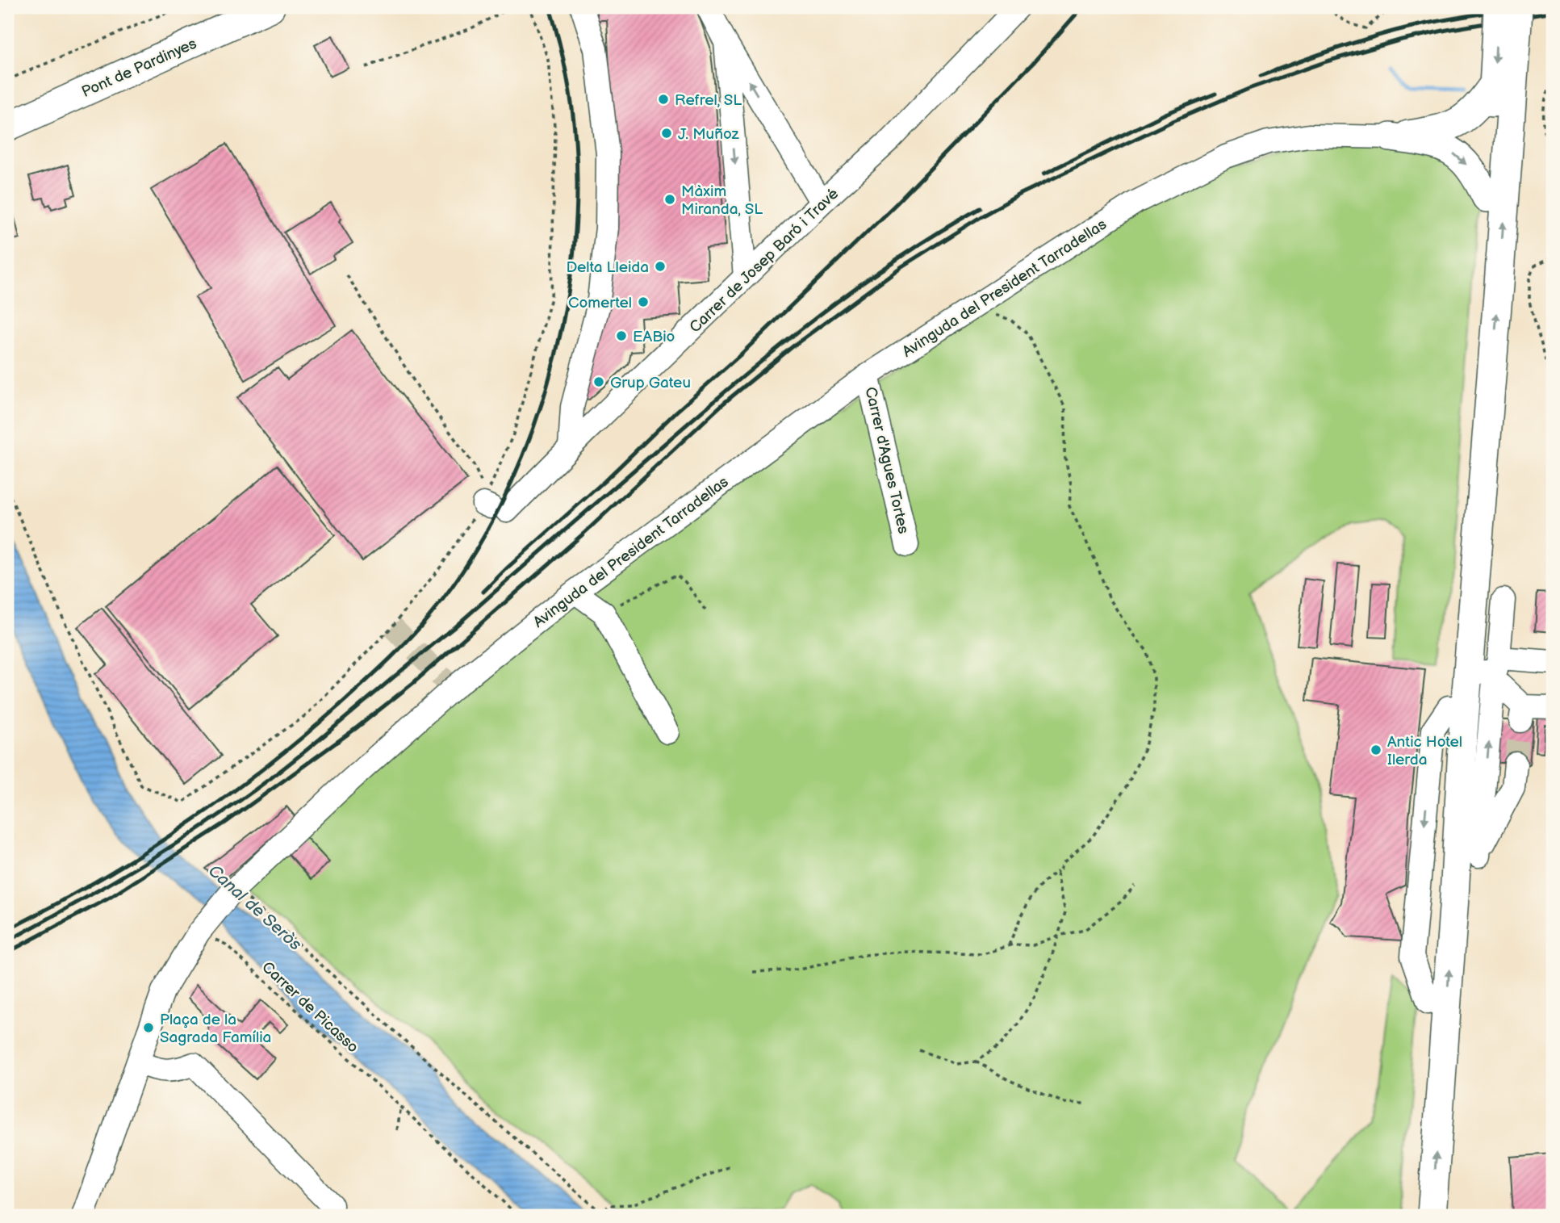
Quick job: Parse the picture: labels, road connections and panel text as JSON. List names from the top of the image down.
{
  "streets": {
    "main road": ["Pont de Pardinyes"],
    "street": ["Carrer de Josep Baró i Travé", "Avinguda del President Tarradellas", "Carrer d'Agues Tortes"],
    "path": ["Carrer de Picasso"]
  },
  "crossings": [
    ["Avinguda del President Tarradellas", "Carrer d'Agues Tortes"],
    ["Avinguda del President Tarradellas", "Carrer de Picasso"]
  ],
  "water": ["Canal de Seròs"],
  "places": [
    "Refrel, SL",
    "J. Muñoz",
    "Màxim Miranda, SL",
    "Delta Lleida",
    "Comertel",
    "EABio",
    "Grup Gateu",
    "Antic Hotel Ilerda",
    "Plaça de la Sagrada Família"
  ]
}
